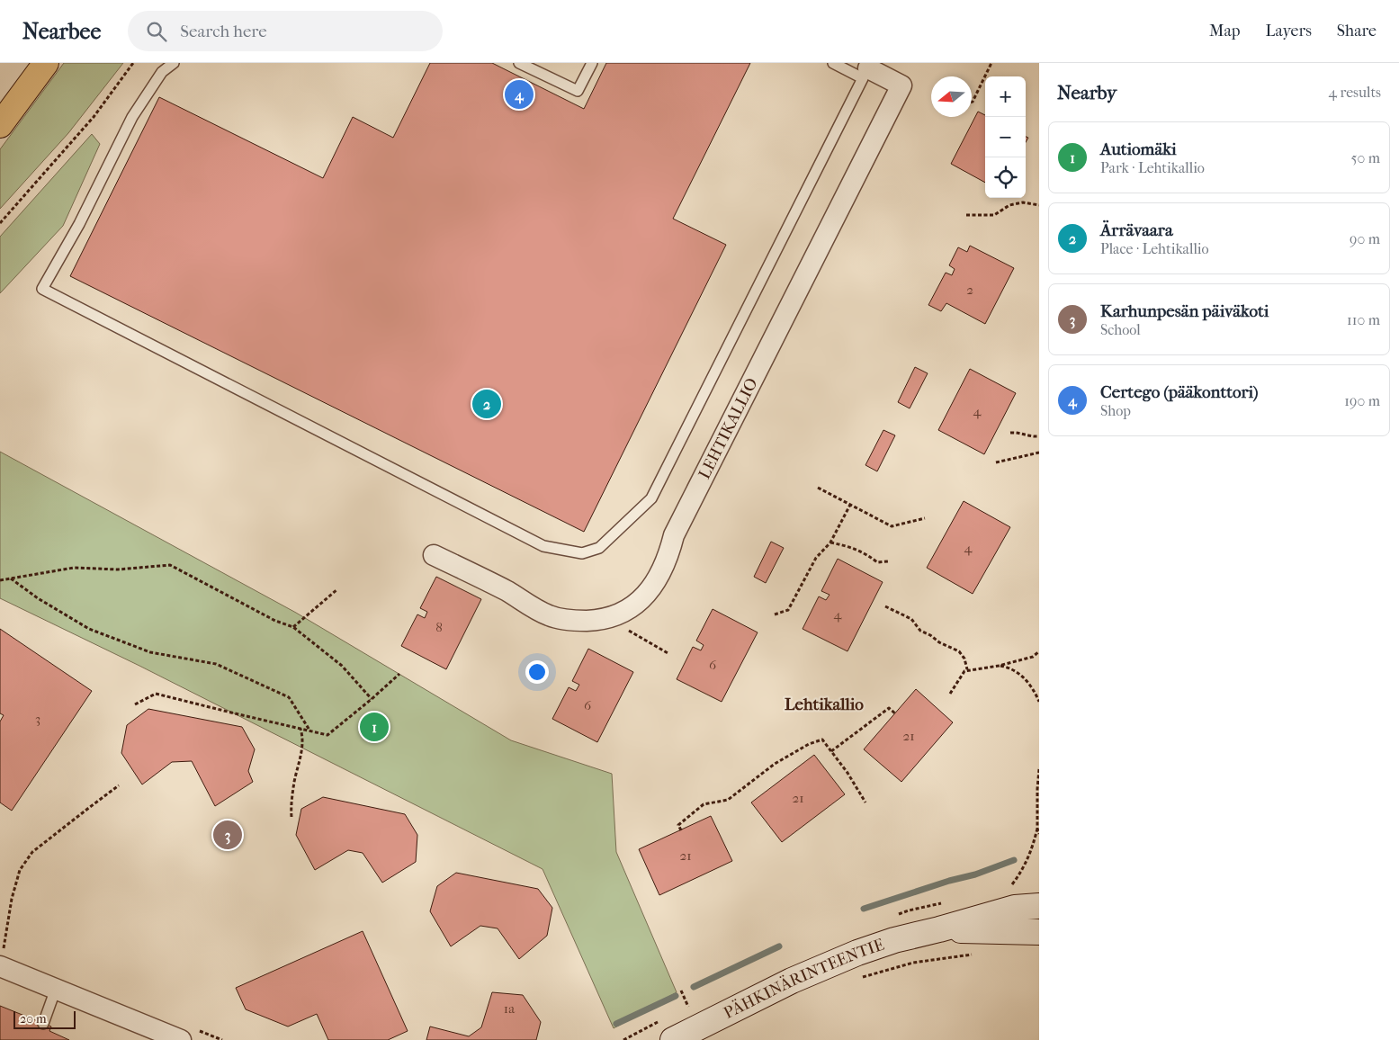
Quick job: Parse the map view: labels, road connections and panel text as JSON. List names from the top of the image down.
{
  "streets": {
    "street": ["LEHTIKALLIO", "PÄHKINÄRINTEENTIE"]
  },
  "districts": ["Lehtikallio"],
  "house_numbers": [
    "2",
    "4",
    "4",
    "4",
    "8",
    "6",
    "6",
    "3",
    "21",
    "21",
    "21",
    "1a"
  ],
  "scale_bar": "20 m",
  "north": "left",
  "page": {
    "header": "Nearbee",
    "search": "Search here",
    "nav": ["Map", "Layers", "Share"],
    "heading": ["Nearby", "4 results"],
    "map_buttons": ["+", "−"],
    "pins": [
      "4",
      "2",
      "1",
      "3"
    ],
    "list": [
      {
        "mark": "1",
        "name": "Autiomäki",
        "note": "Park · Lehtikallio",
        "value": "50 m"
      },
      {
        "mark": "2",
        "name": "Ärrävaara",
        "note": "Place · Lehtikallio",
        "value": "90 m"
      },
      {
        "mark": "3",
        "name": "Karhunpesän päiväkoti",
        "note": "School",
        "value": "110 m"
      },
      {
        "mark": "4",
        "name": "Certego (pääkonttori)",
        "note": "Shop",
        "value": "190 m"
      }
    ],
    "scale": "20 m"
  }
}
